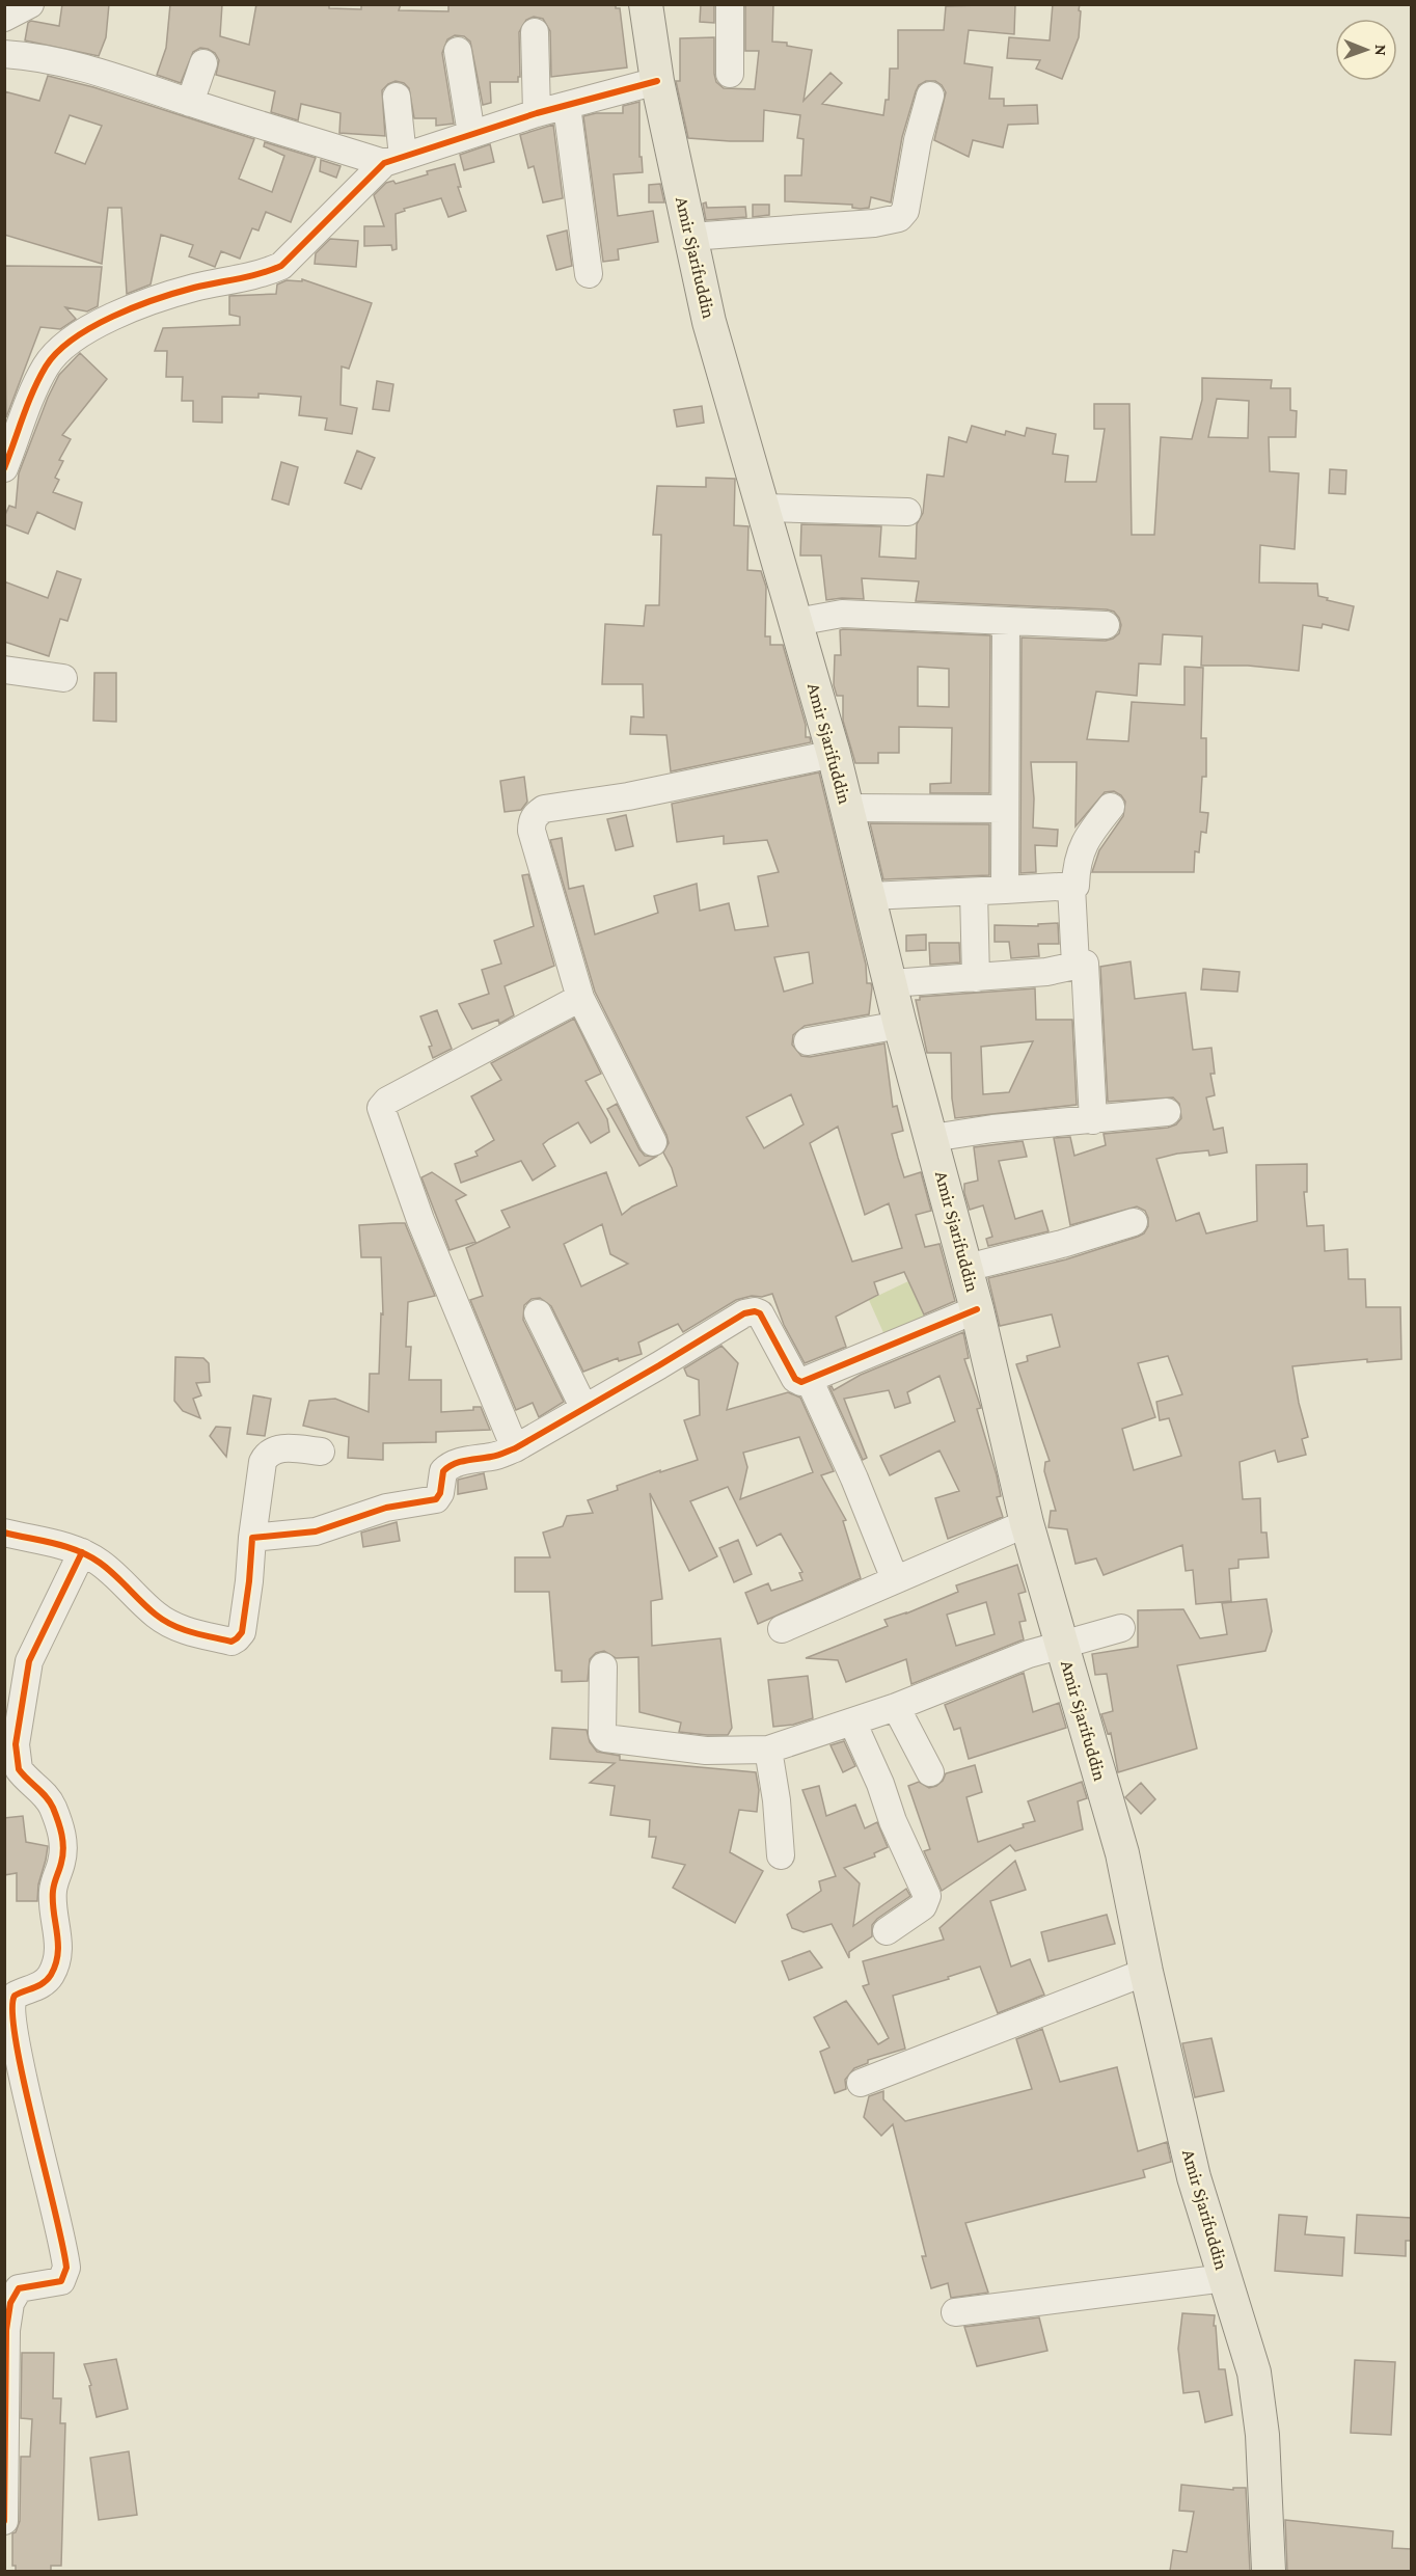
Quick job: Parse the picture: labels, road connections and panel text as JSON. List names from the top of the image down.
{
  "streets": {
    "main road": ["Amir Sjarifuddin"]
  },
  "north": "right"
}
